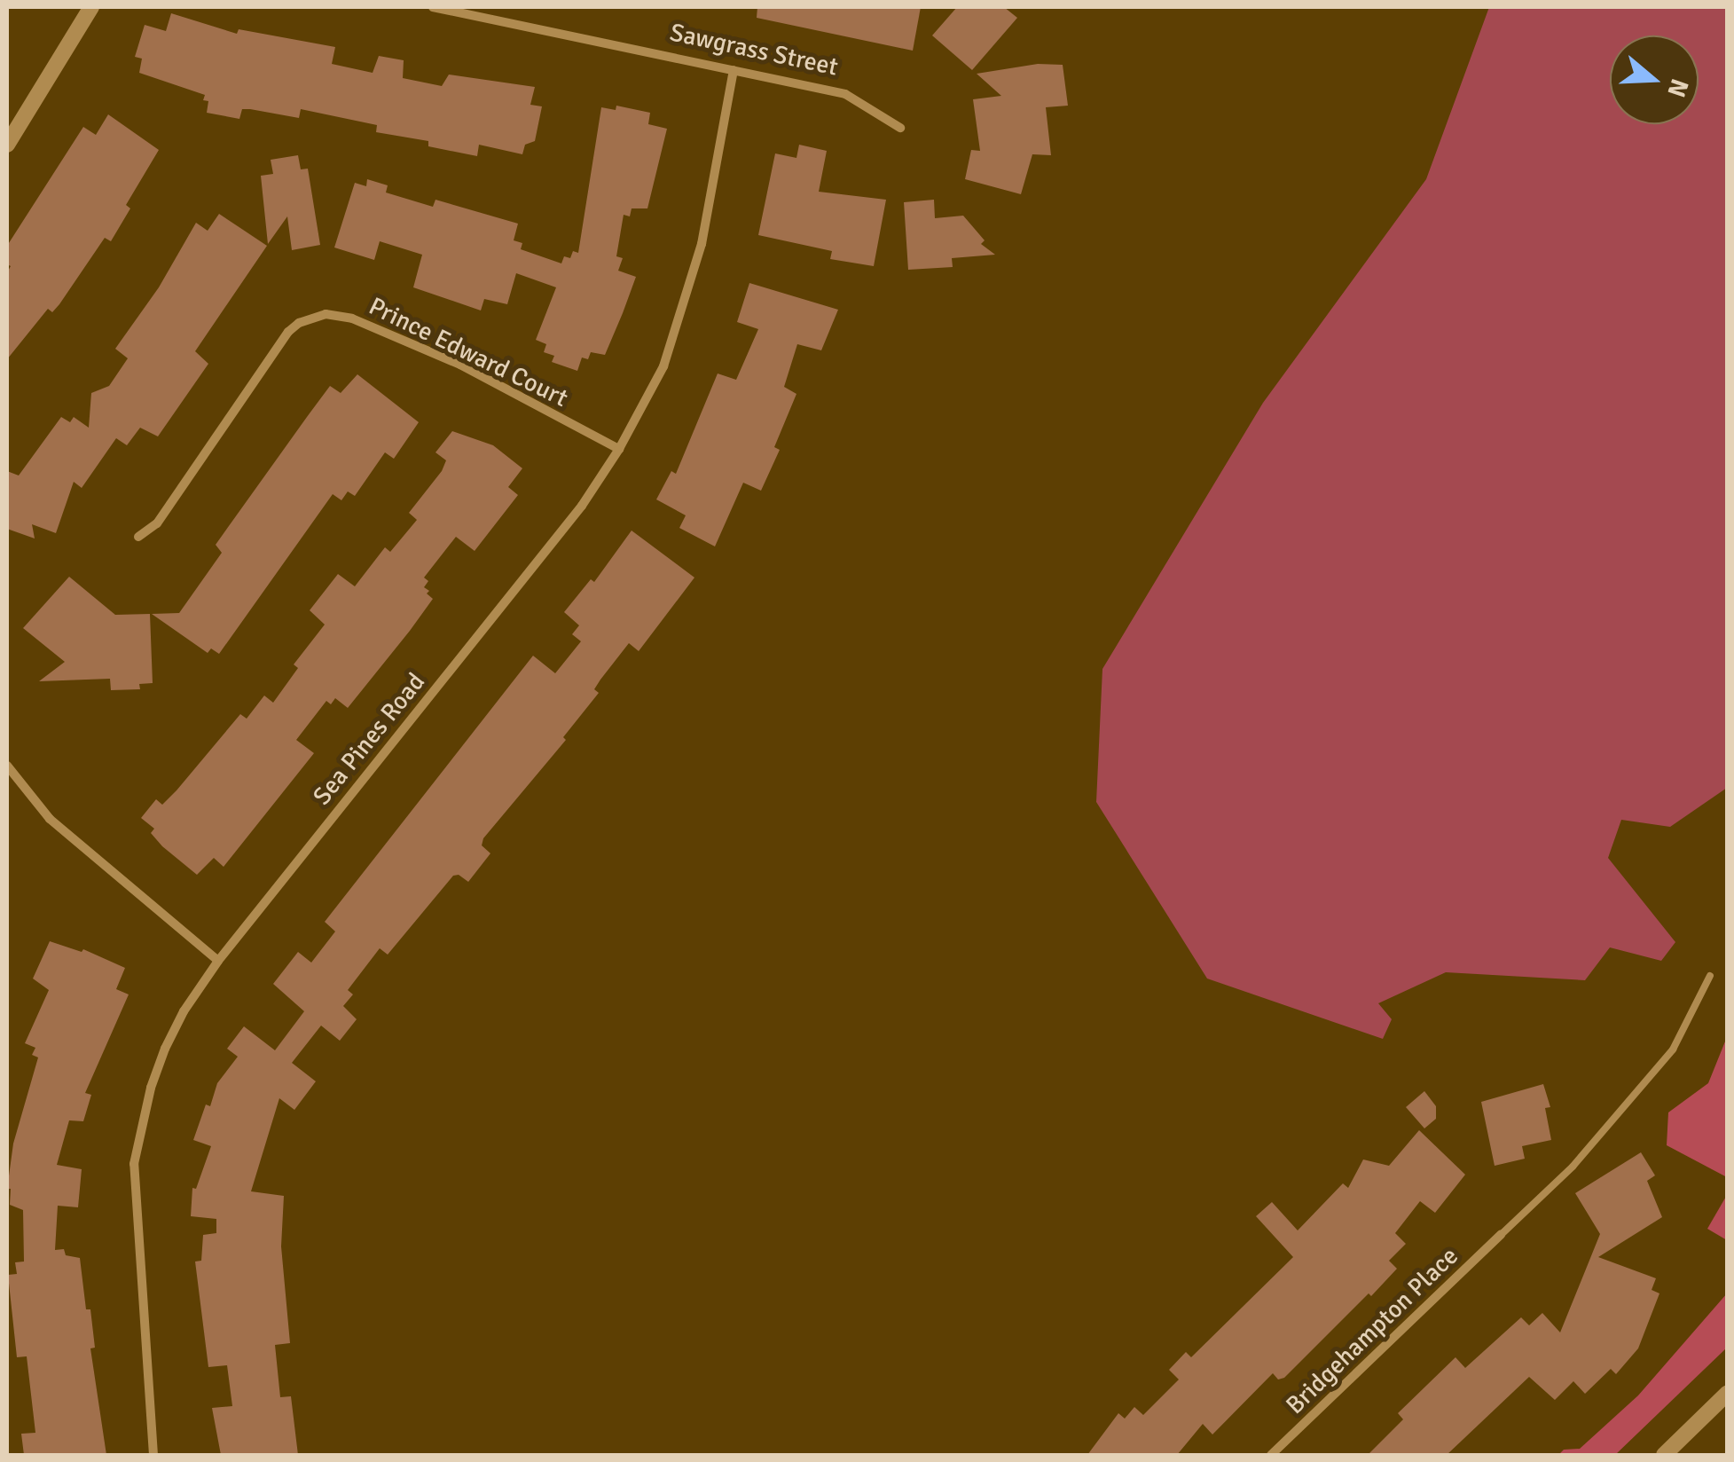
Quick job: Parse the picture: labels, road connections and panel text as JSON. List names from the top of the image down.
{
  "streets": {
    "street": [
      "Sawgrass Street",
      "Prince Edward Court",
      "Sea Pines Road",
      "Bridgehampton Place"
    ]
  },
  "crossings": [
    ["Sawgrass Street", "Sea Pines Road"],
    ["Prince Edward Court", "Sea Pines Road"]
  ],
  "north": "right"
}
